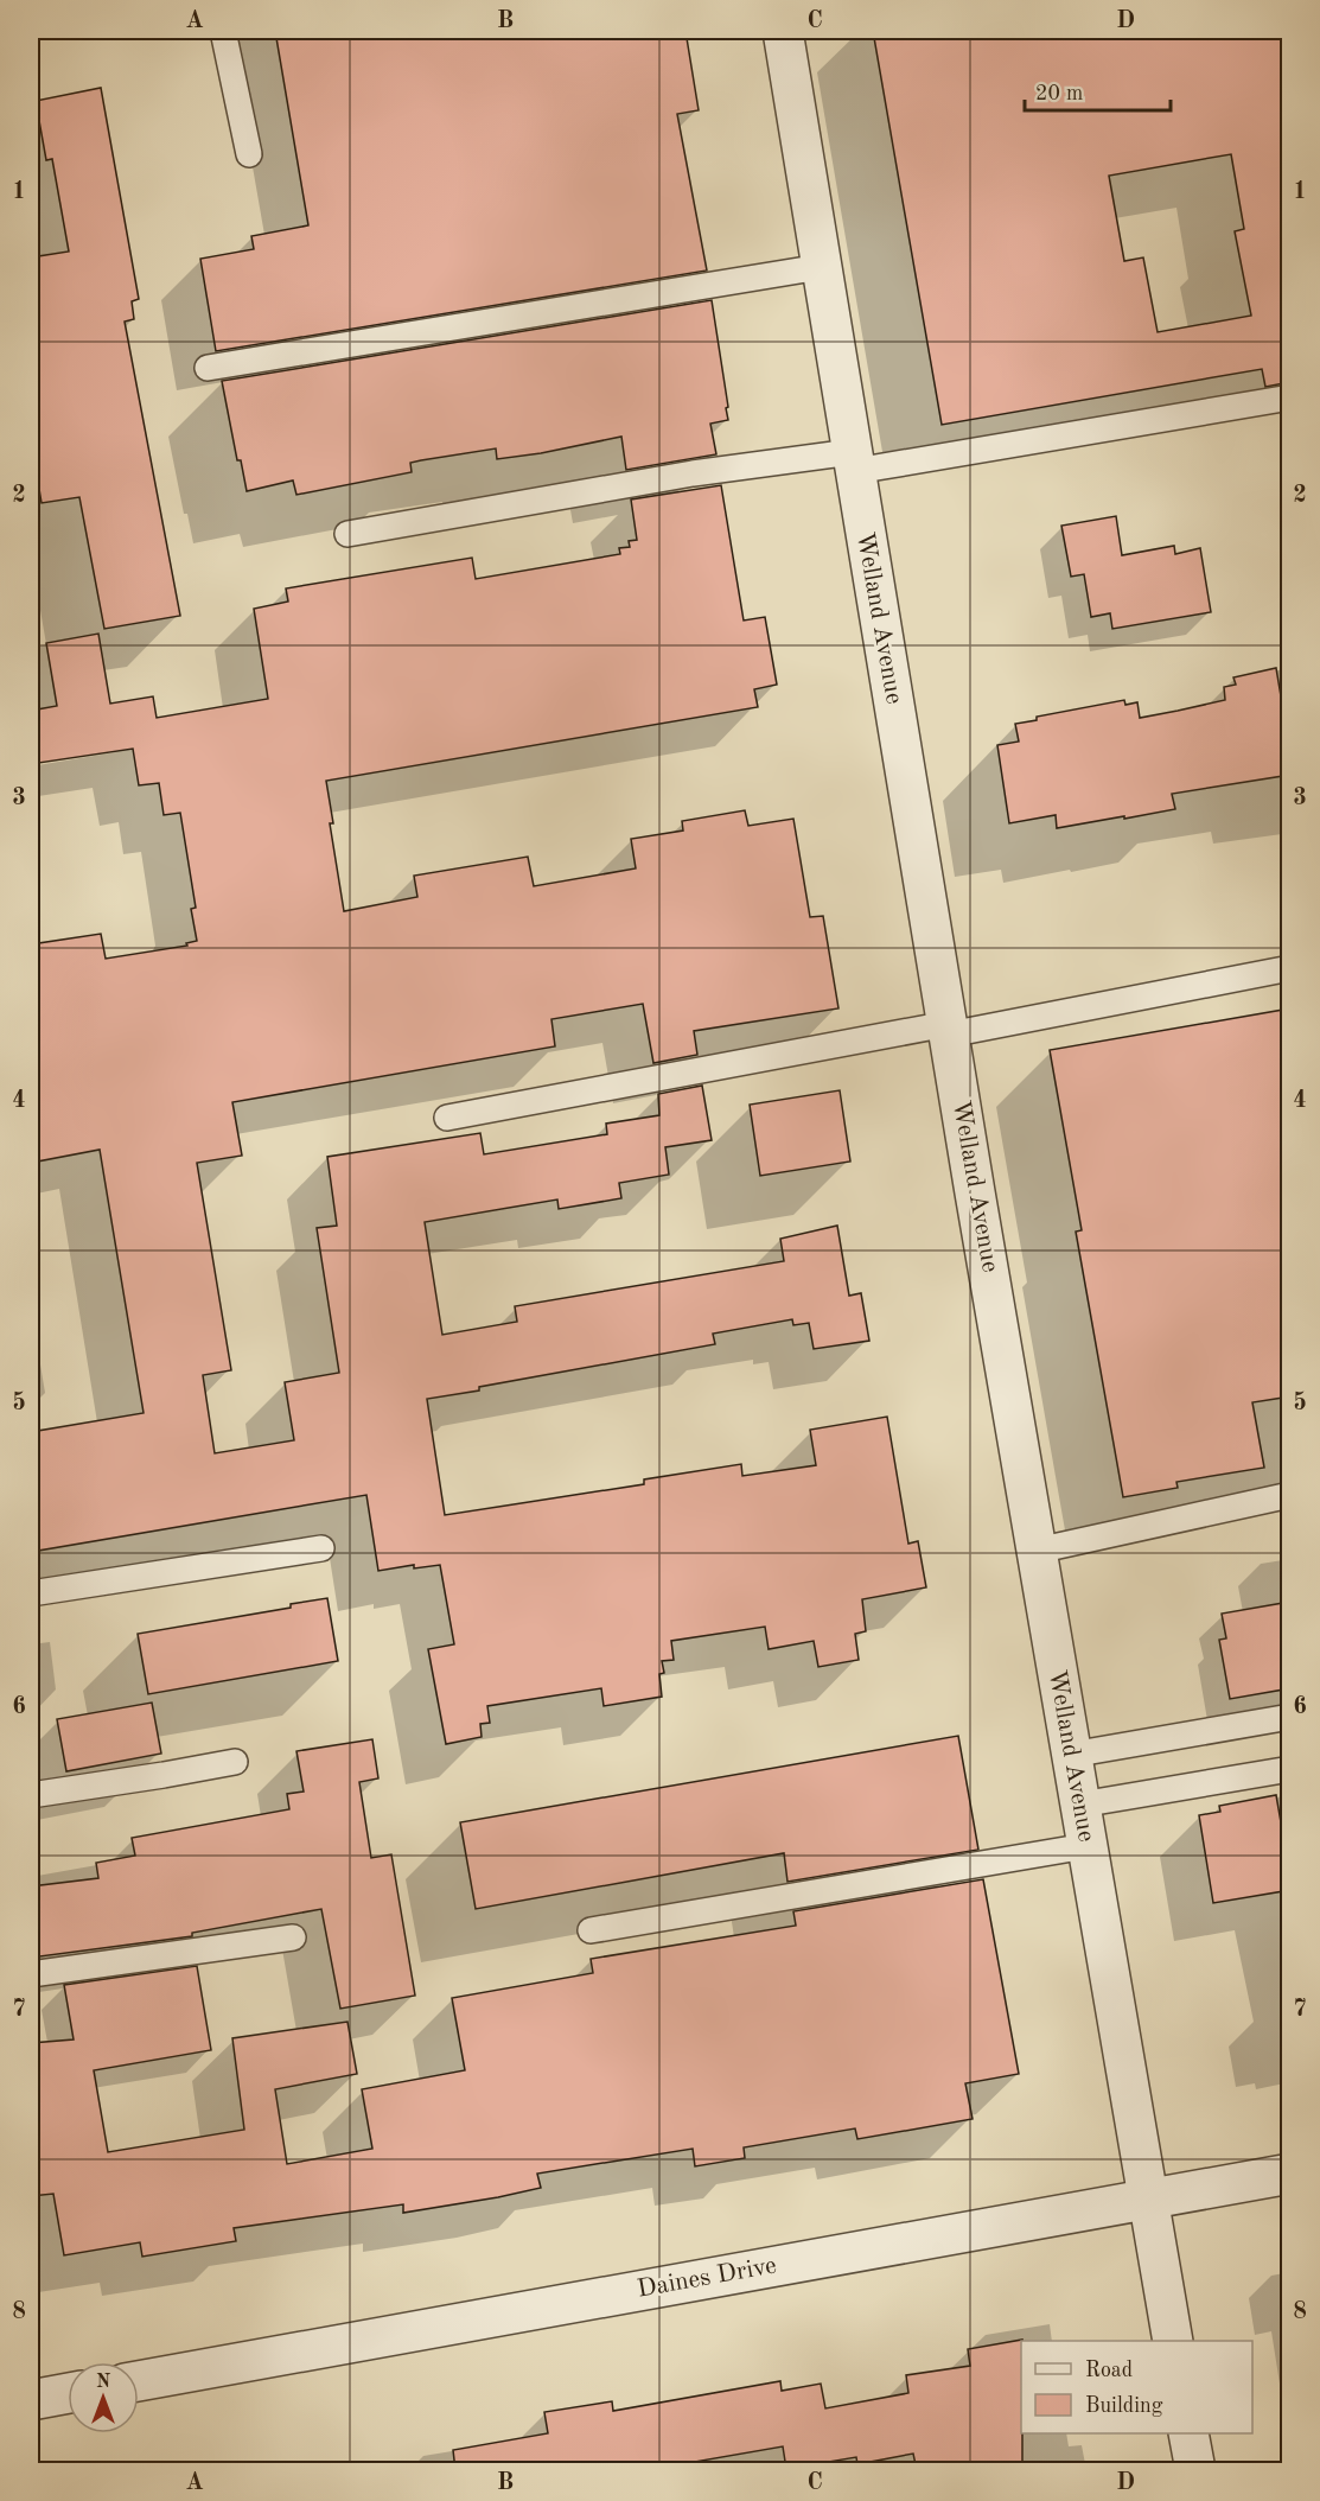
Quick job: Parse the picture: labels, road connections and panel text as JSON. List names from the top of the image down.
{
  "streets": {
    "street": ["Welland Avenue", "Daines Drive"]
  },
  "crossings": [
    ["Welland Avenue", "Daines Drive"]
  ],
  "legend": ["Road", "Building"],
  "scale_bar": "20 m",
  "north": "top",
  "grid": {
    "columns": [
      "A",
      "B",
      "C",
      "D"
    ],
    "rows": [
      "1",
      "2",
      "3",
      "4",
      "5",
      "6",
      "7",
      "8"
    ]
  }
}
